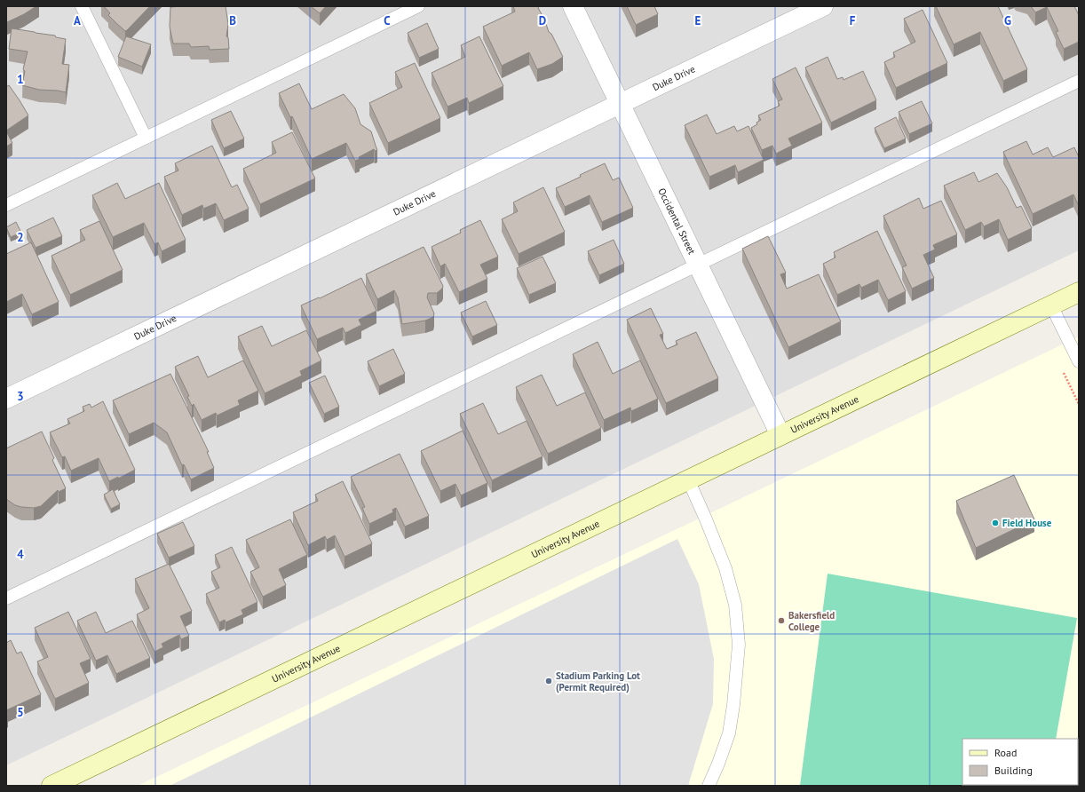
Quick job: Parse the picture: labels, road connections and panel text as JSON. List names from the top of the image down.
{
  "streets": {
    "street": ["Duke Drive", "Occidental Street", "University Avenue"]
  },
  "crossings": [
    ["Duke Drive", "Occidental Street"],
    ["Occidental Street", "University Avenue"]
  ],
  "places": ["Field House", "Bakersfield College", "Stadium Parking Lot (Permit Required)"],
  "legend": ["Road", "Building"],
  "grid": {
    "columns": [
      "A",
      "B",
      "C",
      "D",
      "E",
      "F",
      "G"
    ],
    "rows": [
      "1",
      "2",
      "3",
      "4",
      "5"
    ]
  }
}
